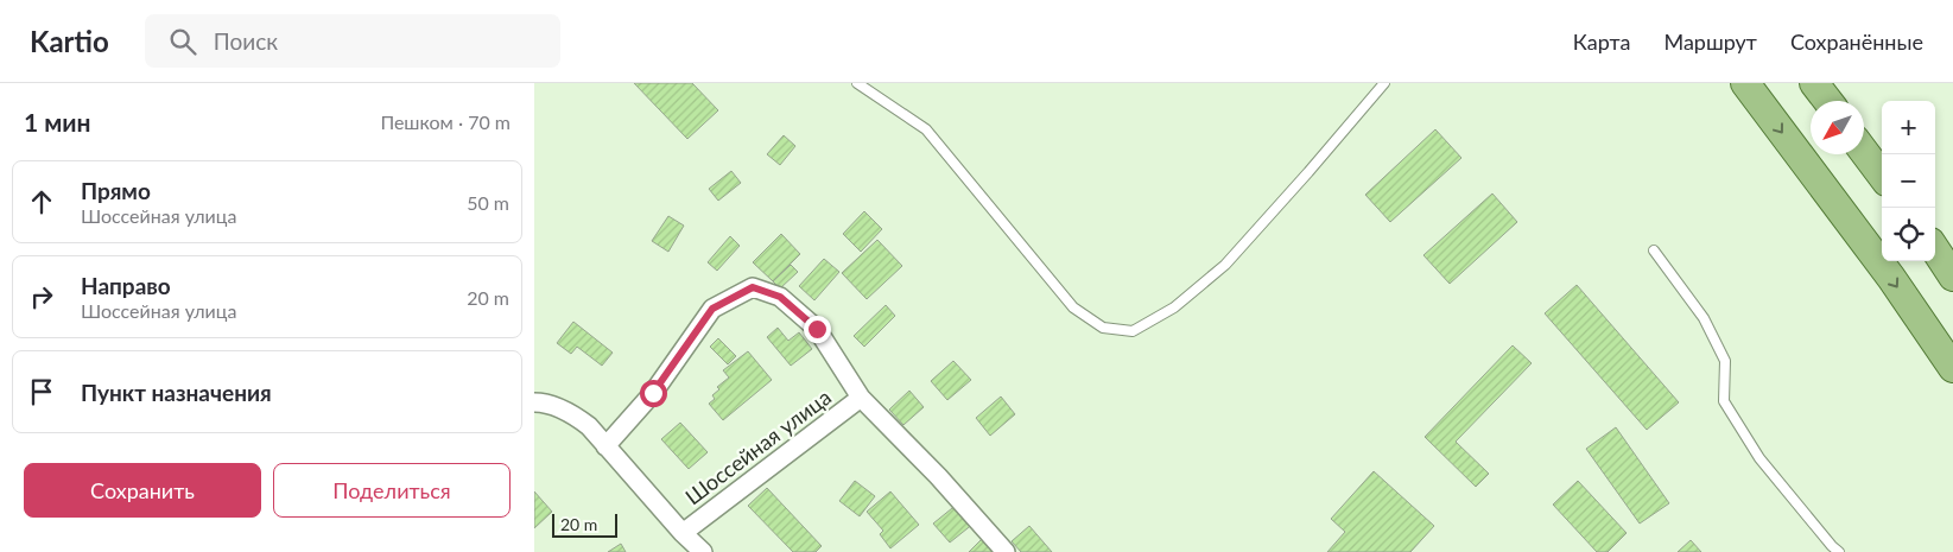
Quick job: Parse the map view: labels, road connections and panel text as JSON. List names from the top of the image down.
{
  "streets": {
    "street": ["Шоссейная улица"]
  },
  "scale_bar": "20 m",
  "north": "bottom left",
  "page": {
    "header": "Kartio",
    "search": "Поиск",
    "nav": ["Карта", "Маршрут", "Сохранённые"],
    "heading": ["1 мин", "Пешком · 70 m"],
    "map_buttons": ["+", "−"],
    "list": [
      ["Прямо", "Шоссейная улица", "50 m"],
      ["Направо", "Шоссейная улица", "20 m"],
      "Пункт назначения"
    ],
    "buttons": ["Сохранить", "Поделиться"],
    "scale": "20 m"
  }
}
